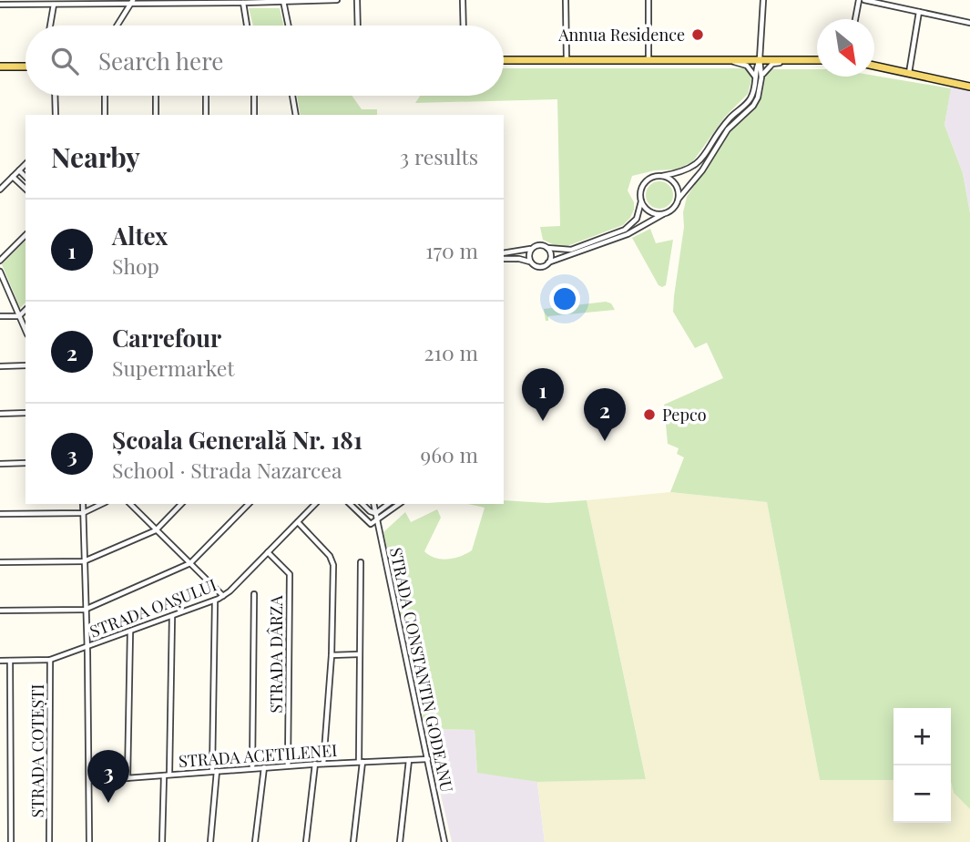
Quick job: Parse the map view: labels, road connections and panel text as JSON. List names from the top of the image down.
{
  "streets": {
    "street": [
      "STRADA OAȘULUI",
      "STRADA DÂRZA",
      "STRADA CONSTANTIN GODEANU",
      "STRADA COTEȘTI",
      "STRADA ACETILENEI"
    ]
  },
  "crossings": [
    ["STRADA OAȘULUI", "STRADA DÂRZA"],
    ["STRADA OAȘULUI", "STRADA COTEȘTI"],
    ["STRADA DÂRZA", "STRADA ACETILENEI"],
    ["STRADA CONSTANTIN GODEANU", "STRADA ACETILENEI"]
  ],
  "places": ["Annua Residence", "Pepco"],
  "north": "bottom right",
  "page": {
    "search": "Search here",
    "heading": ["Nearby", "3 results"],
    "list": [
      {
        "mark": "1",
        "name": "Altex",
        "note": "Shop",
        "value": "170 m"
      },
      {
        "mark": "2",
        "name": "Carrefour",
        "note": "Supermarket",
        "value": "210 m"
      },
      {
        "mark": "3",
        "name": "Școala Generală Nr. 181",
        "note": "School · Strada Nazarcea",
        "value": "960 m"
      }
    ],
    "pins": ["1", "2", "3"],
    "map_buttons": ["+", "−"]
  }
}
